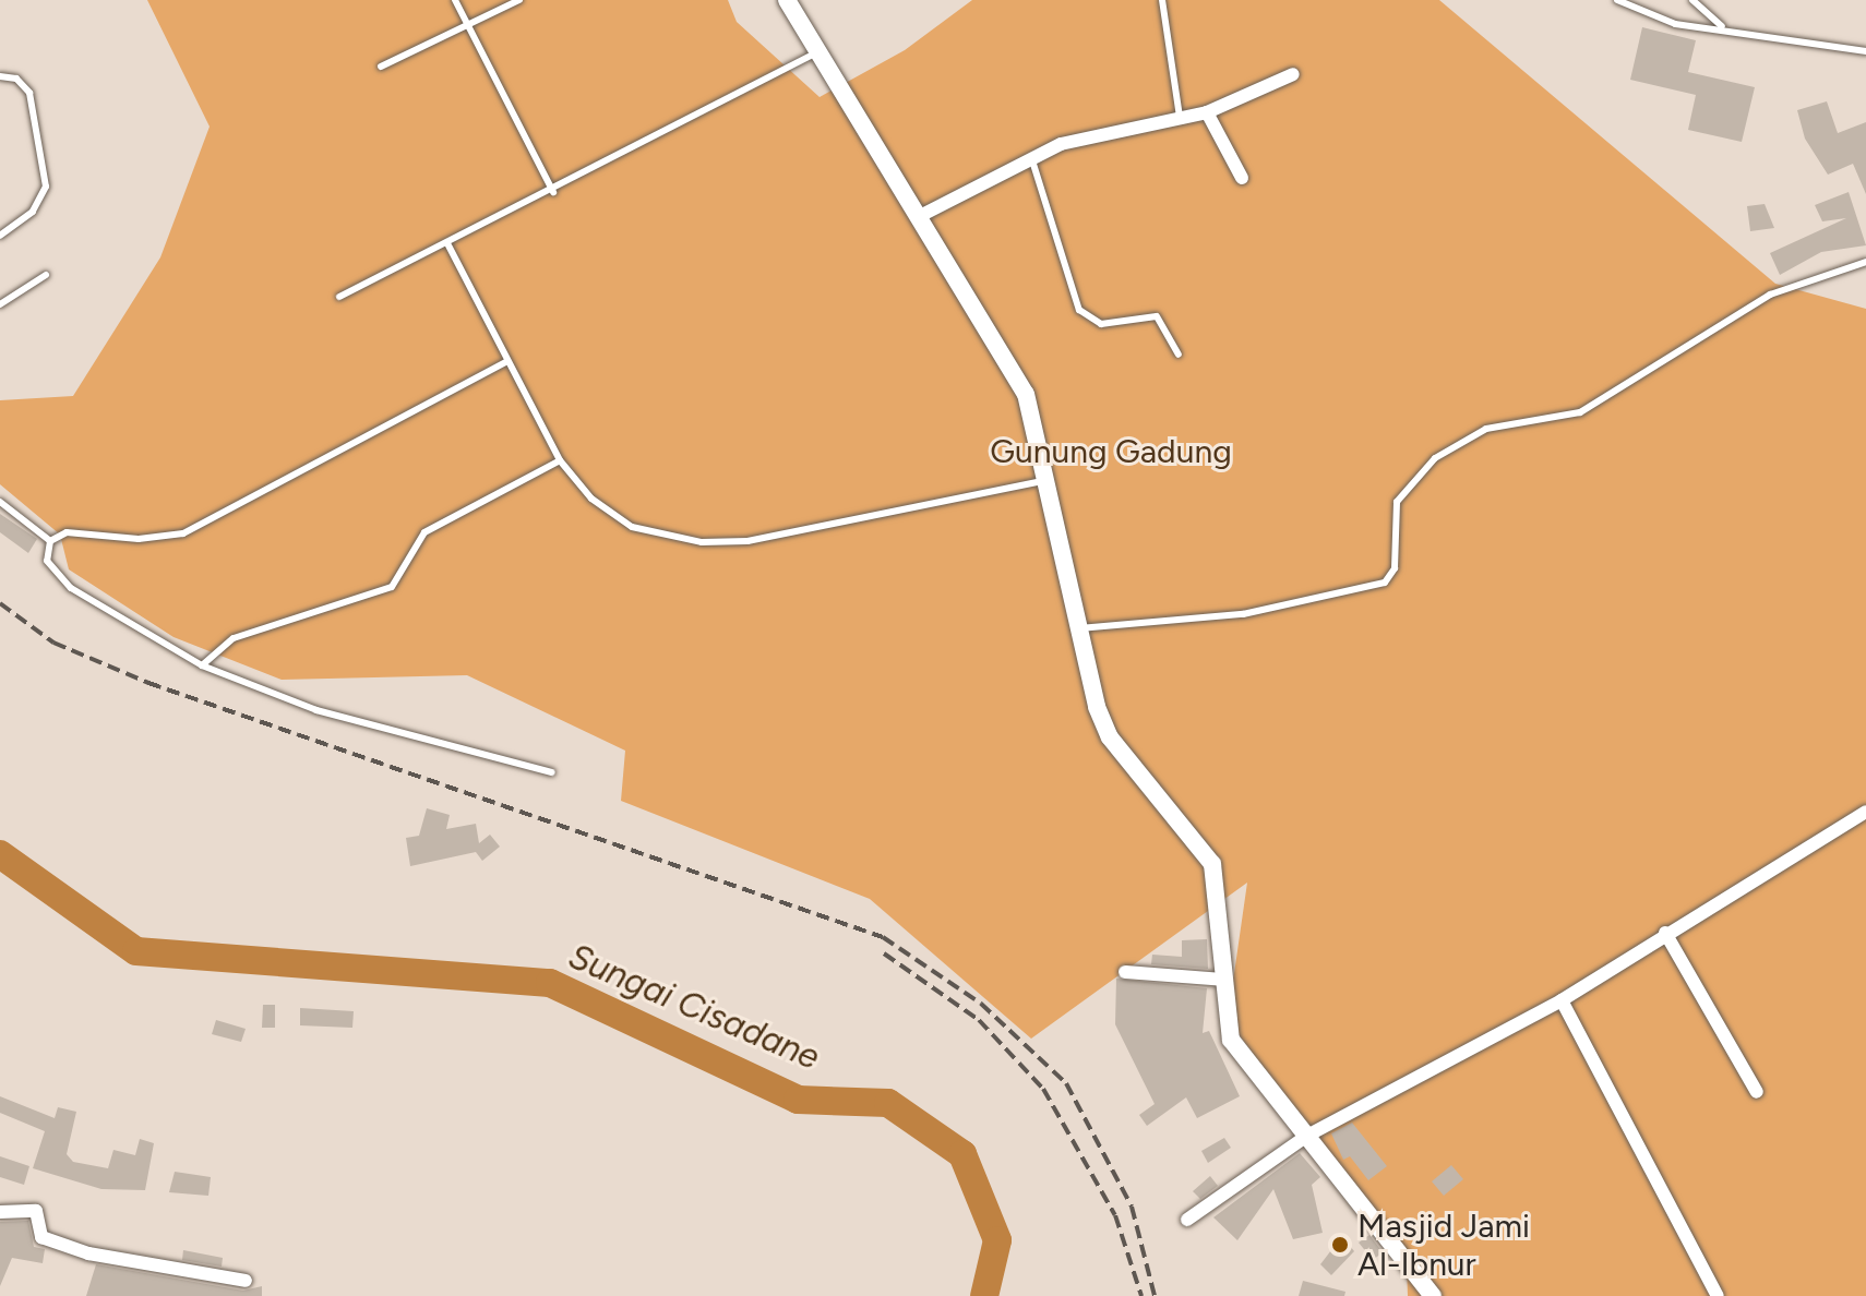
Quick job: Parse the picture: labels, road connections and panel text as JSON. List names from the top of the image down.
{
  "water": ["Sungai Cisadane"],
  "parks": ["Gunung Gadung"],
  "places": ["Masjid Jami Al-Ibnur"]
}
